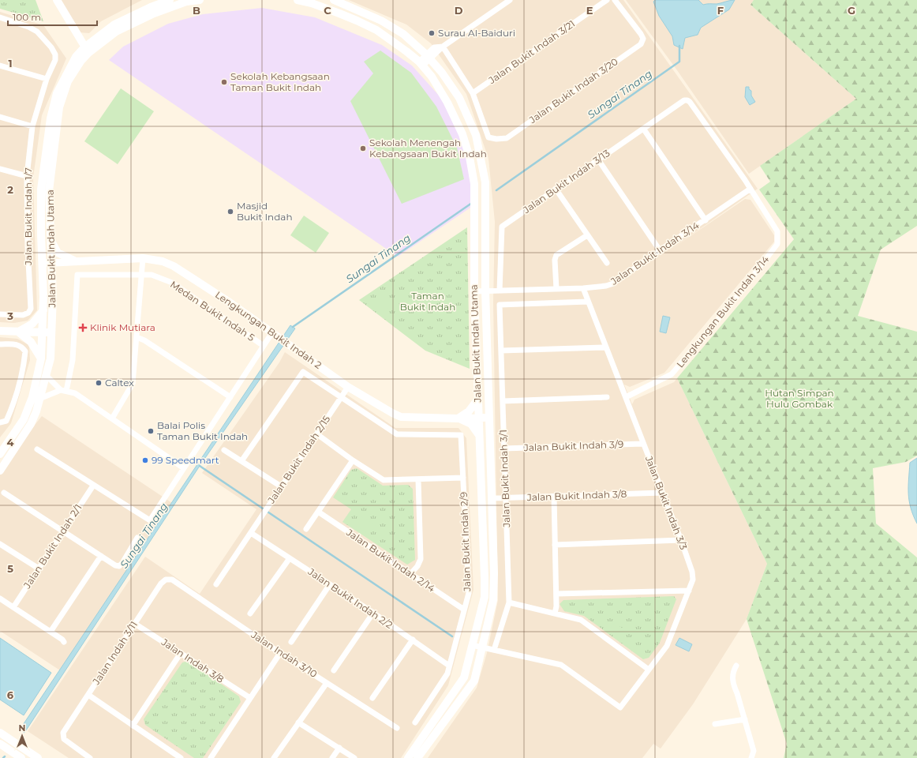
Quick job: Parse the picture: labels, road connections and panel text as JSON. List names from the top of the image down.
{
  "streets": {
    "street": [
      "Jalan Bukit Indah 3/21",
      "Jalan Bukit Indah 3/20",
      "Jalan Bukit Indah 3/13",
      "Jalan Bukit Indah 1/7",
      "Jalan Bukit Indah Utama",
      "Jalan Bukit Indah 3/14",
      "Medan Bukit Indah 5",
      "Lengkungan Bukit Indah 3/14",
      "Lengkungan Bukit Indah 2",
      "Jalan Bukit Indah 3/9",
      "Jalan Bukit Indah 2/15",
      "Jalan Bukit Indah 3/1",
      "Jalan Bukit Indah 3/8",
      "Jalan Bukit Indah 3/3",
      "Jalan Bukit Indah 2/9",
      "Jalan Bukit Indah 2/1",
      "Jalan Bukit Indah 2/14",
      "Jalan Bukit Indah 2/2",
      "Jalan Indah 3/11",
      "Jalan Indah 3/10",
      "Jalan Indah 3/8"
    ]
  },
  "crossings": [
    ["Jalan Bukit Indah 3/21", "Jalan Bukit Indah 3/20"],
    ["Jalan Bukit Indah 3/13", "Jalan Bukit Indah 3/14"],
    ["Jalan Bukit Indah 3/13", "Lengkungan Bukit Indah 3/14"],
    ["Jalan Bukit Indah Utama", "Jalan Bukit Indah 3/14"],
    ["Jalan Bukit Indah Utama", "Lengkungan Bukit Indah 2"],
    ["Jalan Bukit Indah Utama", "Jalan Bukit Indah 3/8"],
    ["Jalan Bukit Indah 3/14", "Lengkungan Bukit Indah 3/14"],
    ["Jalan Bukit Indah 3/14", "Jalan Bukit Indah 3/3"],
    ["Lengkungan Bukit Indah 3/14", "Jalan Bukit Indah 3/3"],
    ["Lengkungan Bukit Indah 2", "Jalan Bukit Indah 2/15"],
    ["Jalan Bukit Indah 3/9", "Jalan Bukit Indah 3/1"],
    ["Jalan Bukit Indah 3/9", "Jalan Bukit Indah 3/3"],
    ["Jalan Bukit Indah 2/15", "Jalan Bukit Indah 2/9"],
    ["Jalan Bukit Indah 2/15", "Jalan Bukit Indah 2/2"],
    ["Jalan Bukit Indah 3/1", "Jalan Bukit Indah 3/8"],
    ["Jalan Bukit Indah 3/1", "Jalan Bukit Indah 3/3"],
    ["Jalan Bukit Indah 3/8", "Jalan Bukit Indah 3/3"],
    ["Jalan Bukit Indah 2/9", "Jalan Bukit Indah 2/14"],
    ["Jalan Bukit Indah 2/9", "Jalan Bukit Indah 2/2"],
    ["Jalan Indah 3/11", "Jalan Indah 3/10"],
    ["Jalan Indah 3/11", "Jalan Indah 3/8"]
  ],
  "water": ["Sungai Tinang"],
  "parks": ["Taman Bukit Indah", "Hutan Simpan Hulu Gombak"],
  "places": {
    "other": [
      "Surau Al-Baiduri",
      "Sekolah Kebangsaan Taman Bukit Indah",
      "Sekolah Menengah Kebangsaan Bukit Indah",
      "Masjid Bukit Indah",
      "Caltex",
      "Balai Polis Taman Bukit Indah",
      "99 Speedmart"
    ],
    "health": ["Klinik Mutiara"]
  },
  "scale_bar": "100 m",
  "north": "top",
  "grid": {
    "columns": [
      "B",
      "C",
      "D",
      "E",
      "F",
      "G"
    ],
    "rows": [
      "1",
      "2",
      "3",
      "4",
      "5",
      "6"
    ]
  }
}
